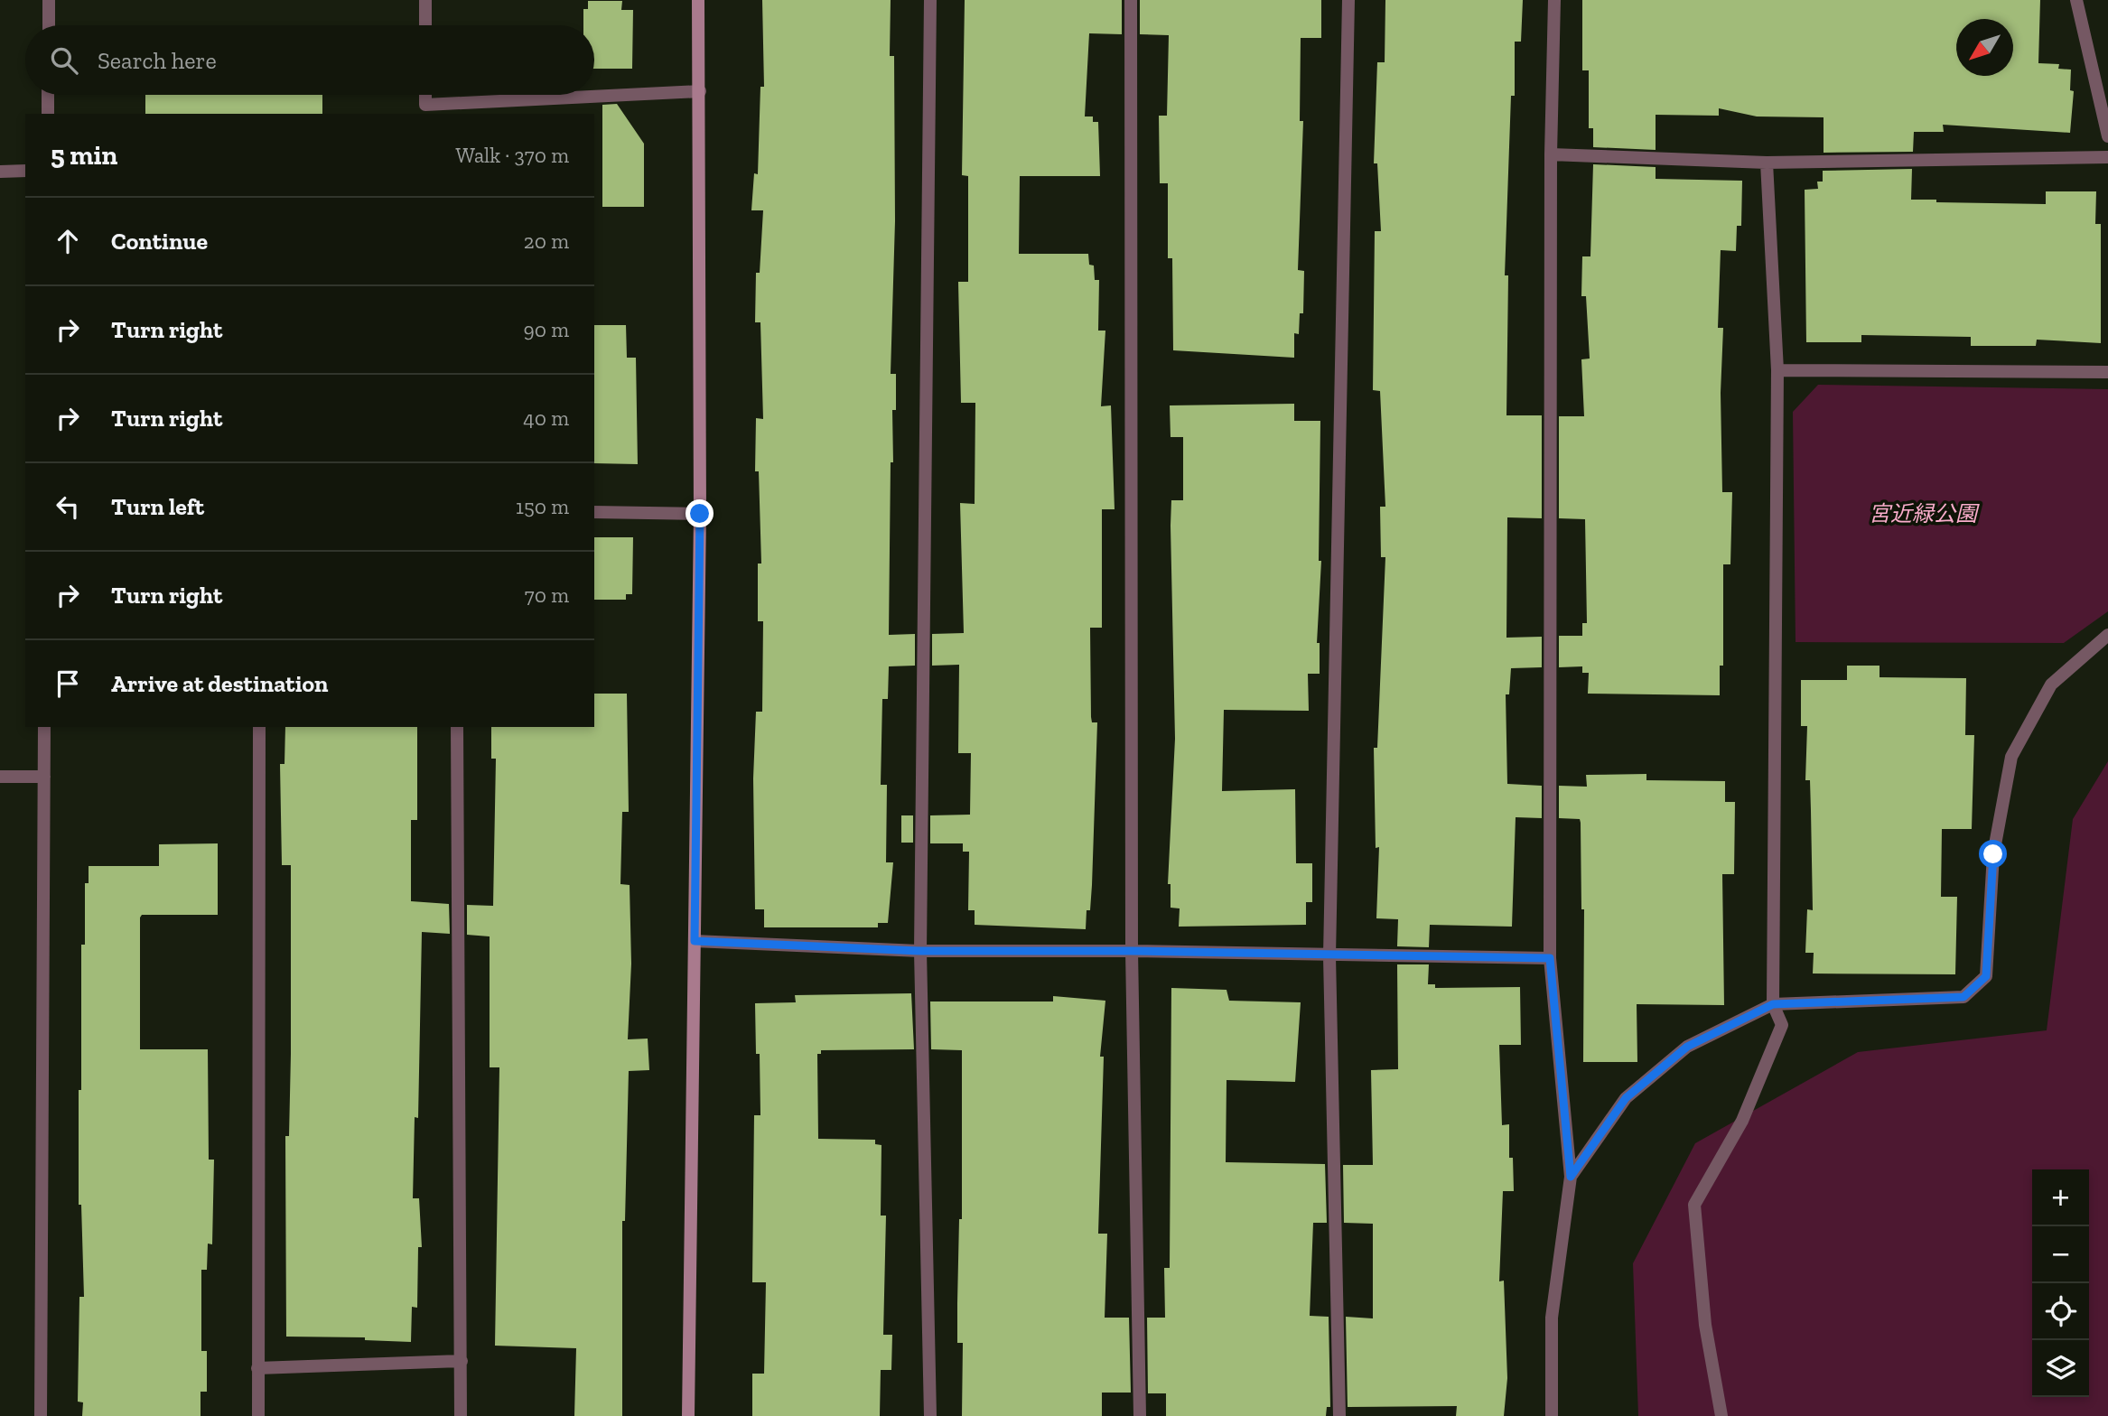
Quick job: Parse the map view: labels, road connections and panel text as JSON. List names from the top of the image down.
{
  "parks": ["宮近緑公園"],
  "north": "bottom left",
  "page": {
    "search": "Search here",
    "heading": ["5 min", "Walk · 370 m"],
    "list": [
      ["Continue", "20 m"],
      ["Turn right", "90 m"],
      ["Turn right", "40 m"],
      ["Turn left", "150 m"],
      ["Turn right", "70 m"],
      "Arrive at destination"
    ],
    "map_buttons": ["+", "−"]
  }
}
